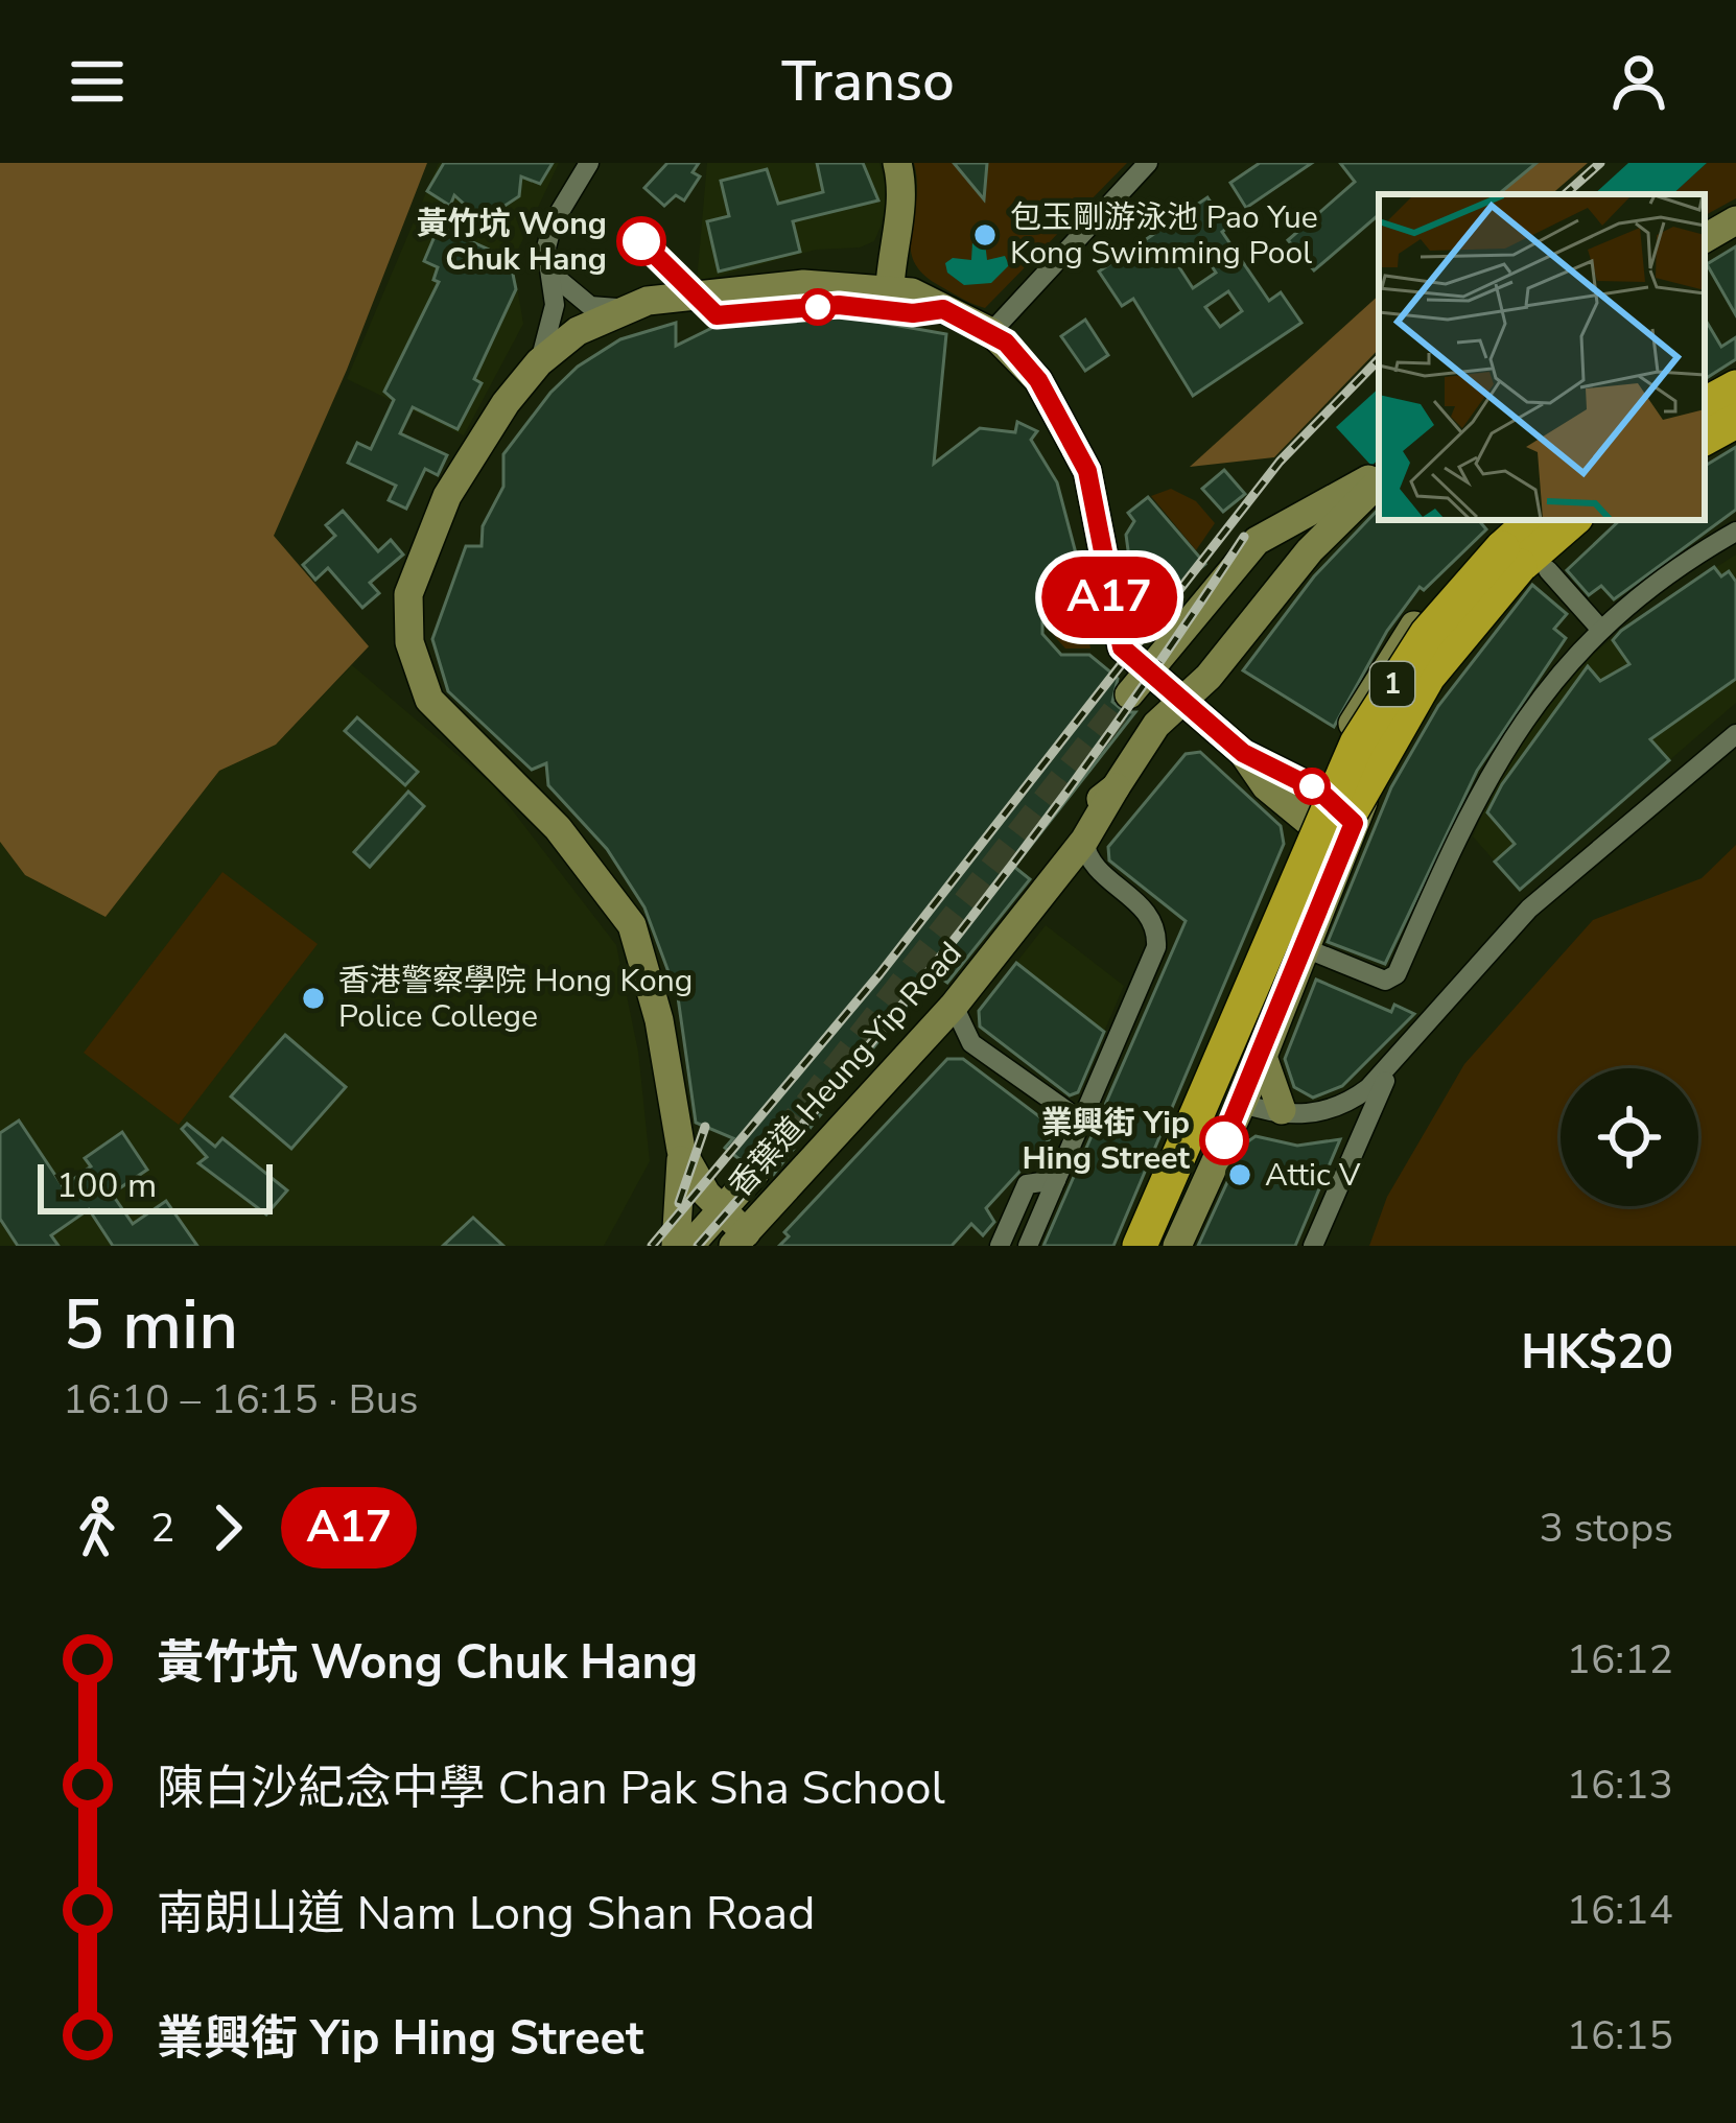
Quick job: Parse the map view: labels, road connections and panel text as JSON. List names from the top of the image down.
{
  "streets": {
    "highway": ["1"],
    "street": ["香葉道 Heung Yip Road"]
  },
  "places": [
    "包玉剛游泳池 Pao Yue Kong Swimming Pool",
    "黃竹坑 Wong Chuk Hang",
    "香港警察學院 Hong Kong Police College",
    "業興街 Yip Hing Street",
    "Attic V"
  ],
  "lines": ["bus line A17"],
  "scale_bar": "100 m",
  "page": {
    "header": "Transo",
    "on_map": "A17",
    "scale": "100 m",
    "heading": ["5 min", "16:10 – 16:15 · Bus", "HK$20"],
    "legs": ["2", "A17", "3 stops"],
    "list": [
      {
        "name": "黃竹坑 Wong Chuk Hang",
        "value": "16:12"
      },
      {
        "name": "陳白沙紀念中學 Chan Pak Sha School",
        "value": "16:13"
      },
      {
        "name": "南朗山道 Nam Long Shan Road",
        "value": "16:14"
      },
      {
        "name": "業興街 Yip Hing Street",
        "value": "16:15"
      }
    ]
  }
}
